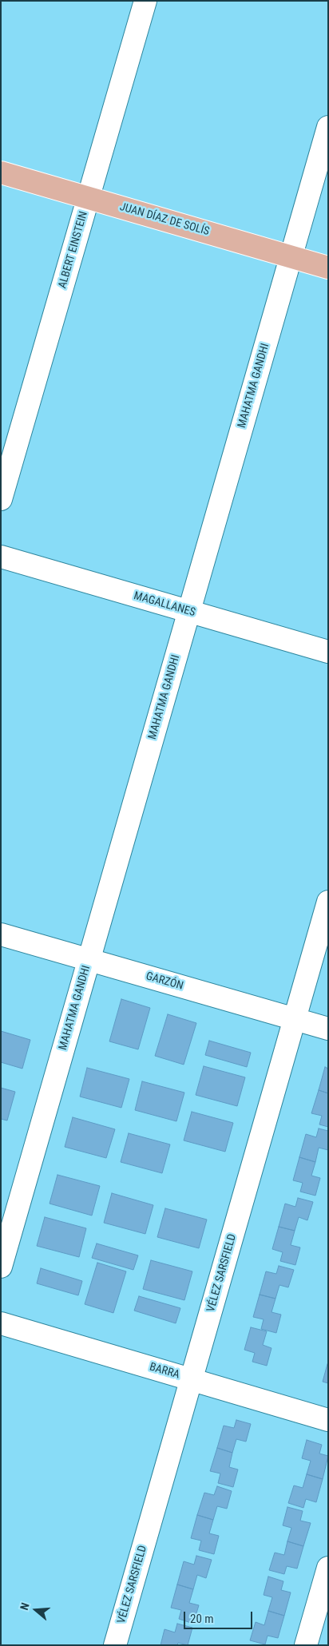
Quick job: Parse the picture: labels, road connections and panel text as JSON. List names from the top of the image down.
{
  "streets": {
    "main road": ["JUAN DÍAZ DE SOLÍS"],
    "street": [
      "ALBERT EINSTEIN",
      "MAHATMA GANDHI",
      "MAGALLANES",
      "GARZÓN",
      "VÉLEZ SARSFIELD",
      "BARRA"
    ]
  },
  "crossings": [
    ["JUAN DÍAZ DE SOLÍS", "ALBERT EINSTEIN"],
    ["JUAN DÍAZ DE SOLÍS", "MAHATMA GANDHI"],
    ["MAHATMA GANDHI", "MAGALLANES"],
    ["MAHATMA GANDHI", "GARZÓN"],
    ["GARZÓN", "VÉLEZ SARSFIELD"],
    ["VÉLEZ SARSFIELD", "BARRA"]
  ],
  "scale_bar": "20 m",
  "north": "left"
}
